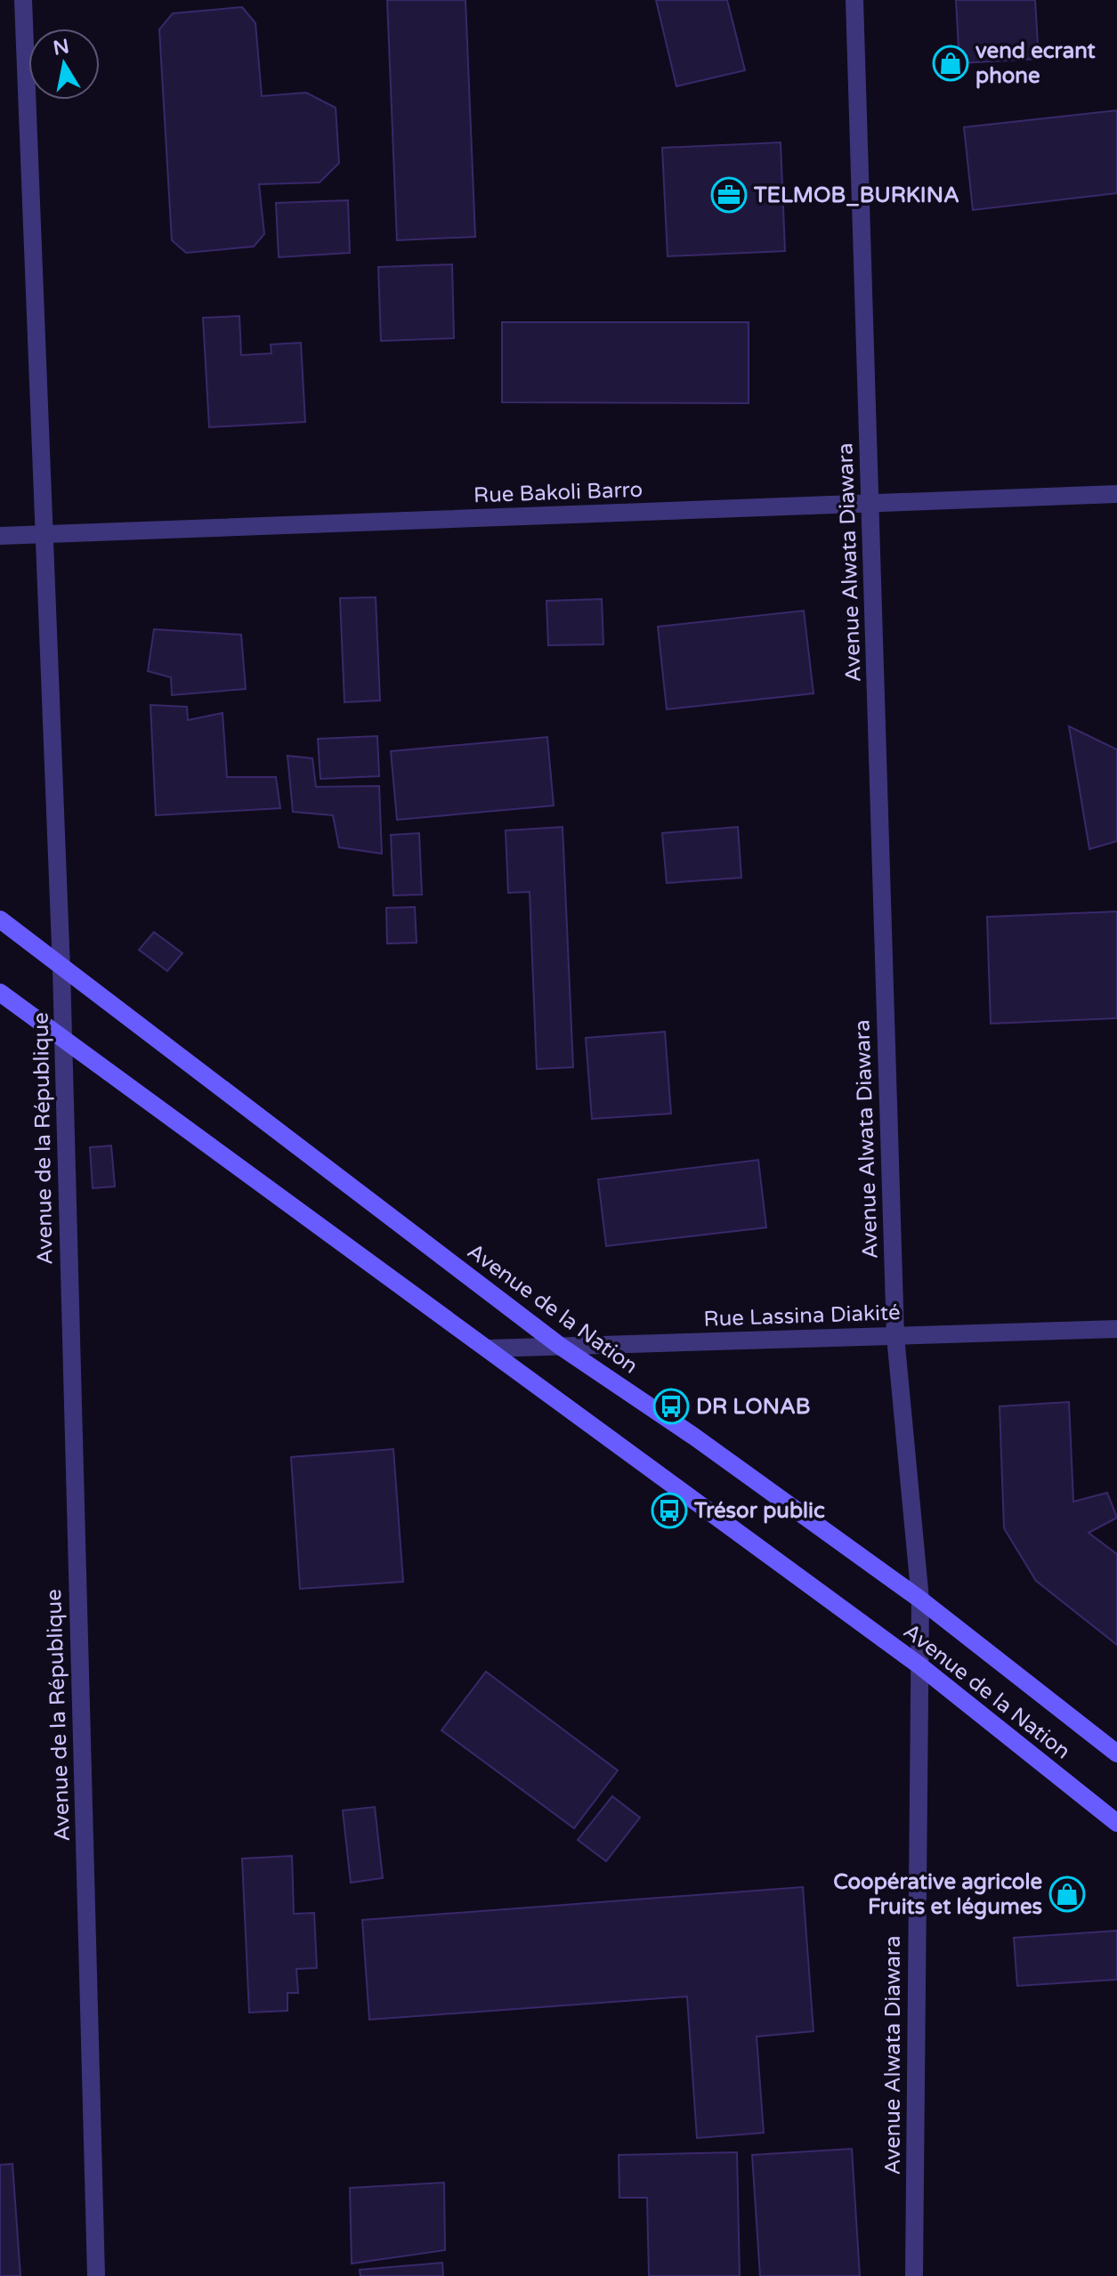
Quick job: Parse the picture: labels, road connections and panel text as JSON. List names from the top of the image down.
{
  "streets": {
    "main road": ["Avenue de la Nation"],
    "street": [
      "Rue Bakoli Barro",
      "Avenue Alwata Diawara",
      "Avenue de la République",
      "Rue Lassina Diakité"
    ]
  },
  "crossings": [
    ["Rue Bakoli Barro", "Avenue Alwata Diawara"],
    ["Rue Bakoli Barro", "Avenue de la République"],
    ["Avenue Alwata Diawara", "Avenue de la Nation"],
    ["Avenue Alwata Diawara", "Rue Lassina Diakité"],
    ["Avenue de la République", "Avenue de la Nation"],
    ["Avenue de la Nation", "Rue Lassina Diakité"]
  ],
  "places": {
    "shop": ["vend ecrant phone", "Coopérative agricole Fruits et légumes"],
    "office": ["TELMOB_BURKINA"],
    "bus stop": ["DR LONAB", "Trésor public"]
  },
  "north": "top"
}
